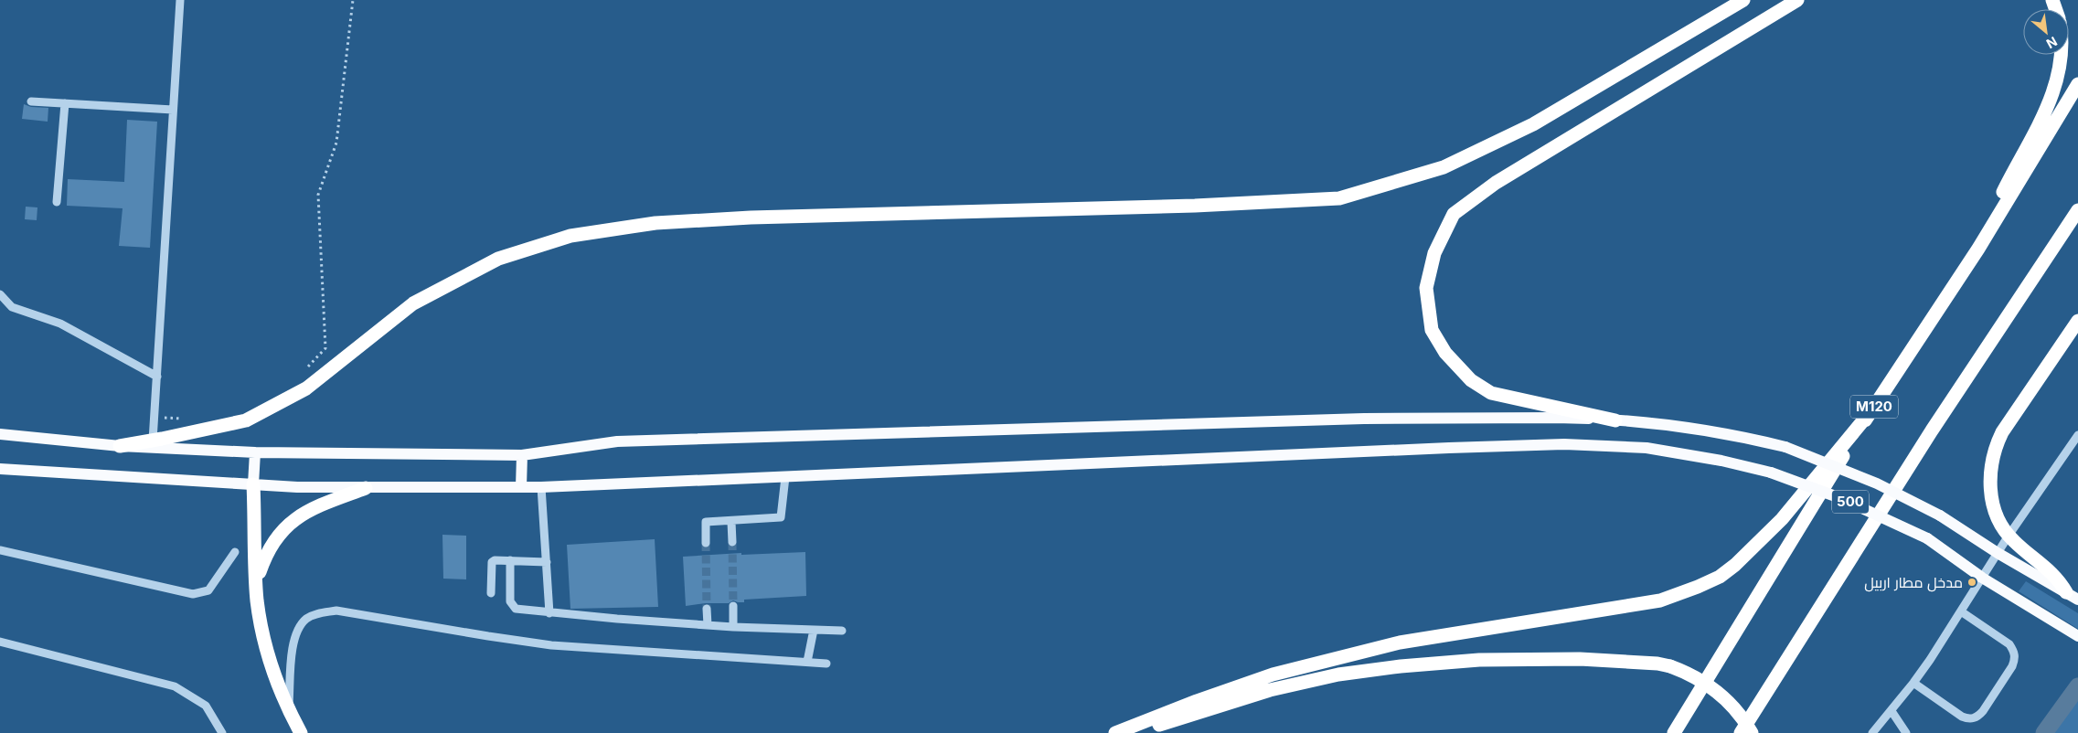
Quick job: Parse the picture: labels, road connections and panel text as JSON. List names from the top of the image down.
{
  "streets": {
    "highway": ["M120"],
    "main road": ["500"]
  },
  "places": ["مدخل مطار اربيل"],
  "north": "bottom right"
}
